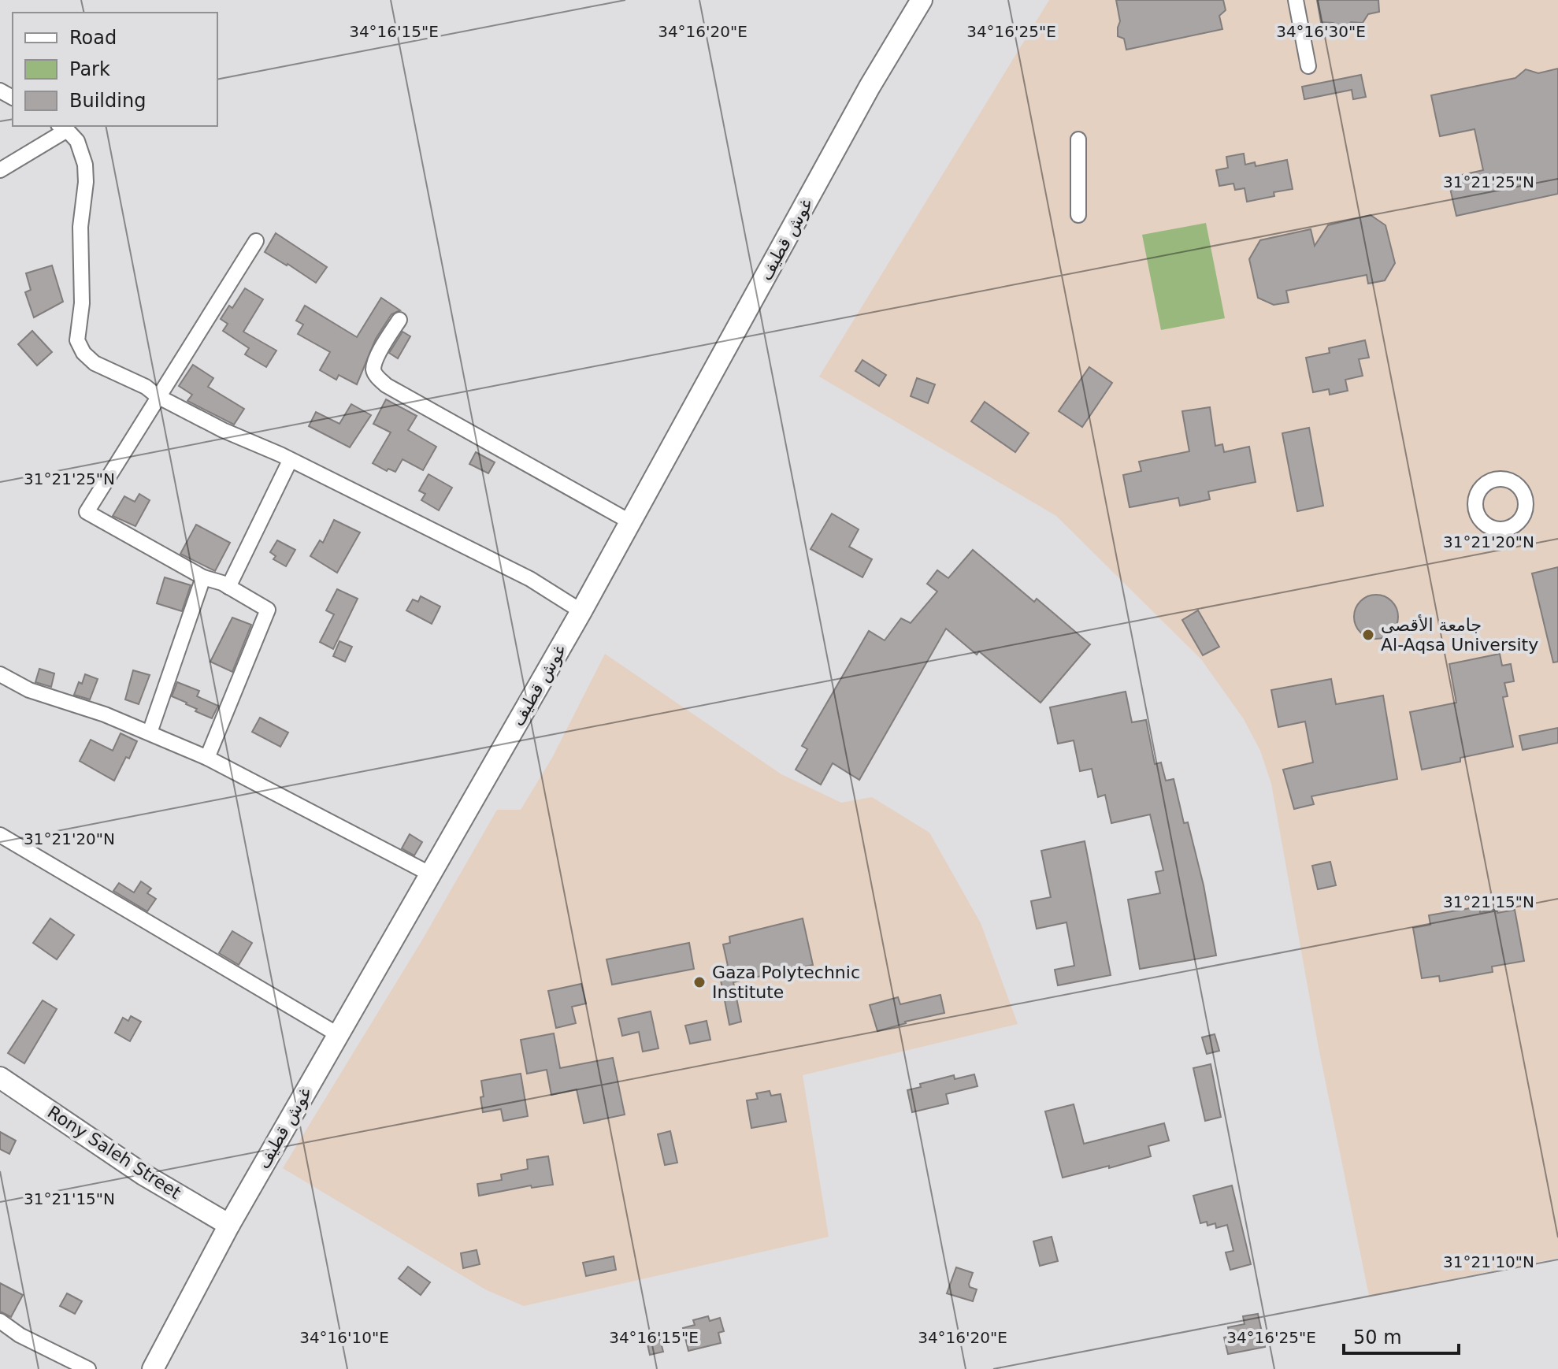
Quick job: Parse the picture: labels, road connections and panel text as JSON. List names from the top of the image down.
{
  "streets": {
    "main road": ["غوش قطيف", "Rony Saleh Street"]
  },
  "crossings": [
    ["غوش قطيف", "Rony Saleh Street"]
  ],
  "places": ["جامعة الأقصى Al-Aqsa University", "Gaza Polytechnic Institute"],
  "legend": ["Road", "Park", "Building"],
  "scale_bar": "50 m",
  "coordinates": [
    "34°16'15\"E",
    "34°16'20\"E",
    "34°16'25\"E",
    "34°16'30\"E",
    "31°21'25\"N",
    "31°21'20\"N",
    "31°21'15\"N",
    "31°21'10\"N",
    "34°16'10\"E"
  ]
}
